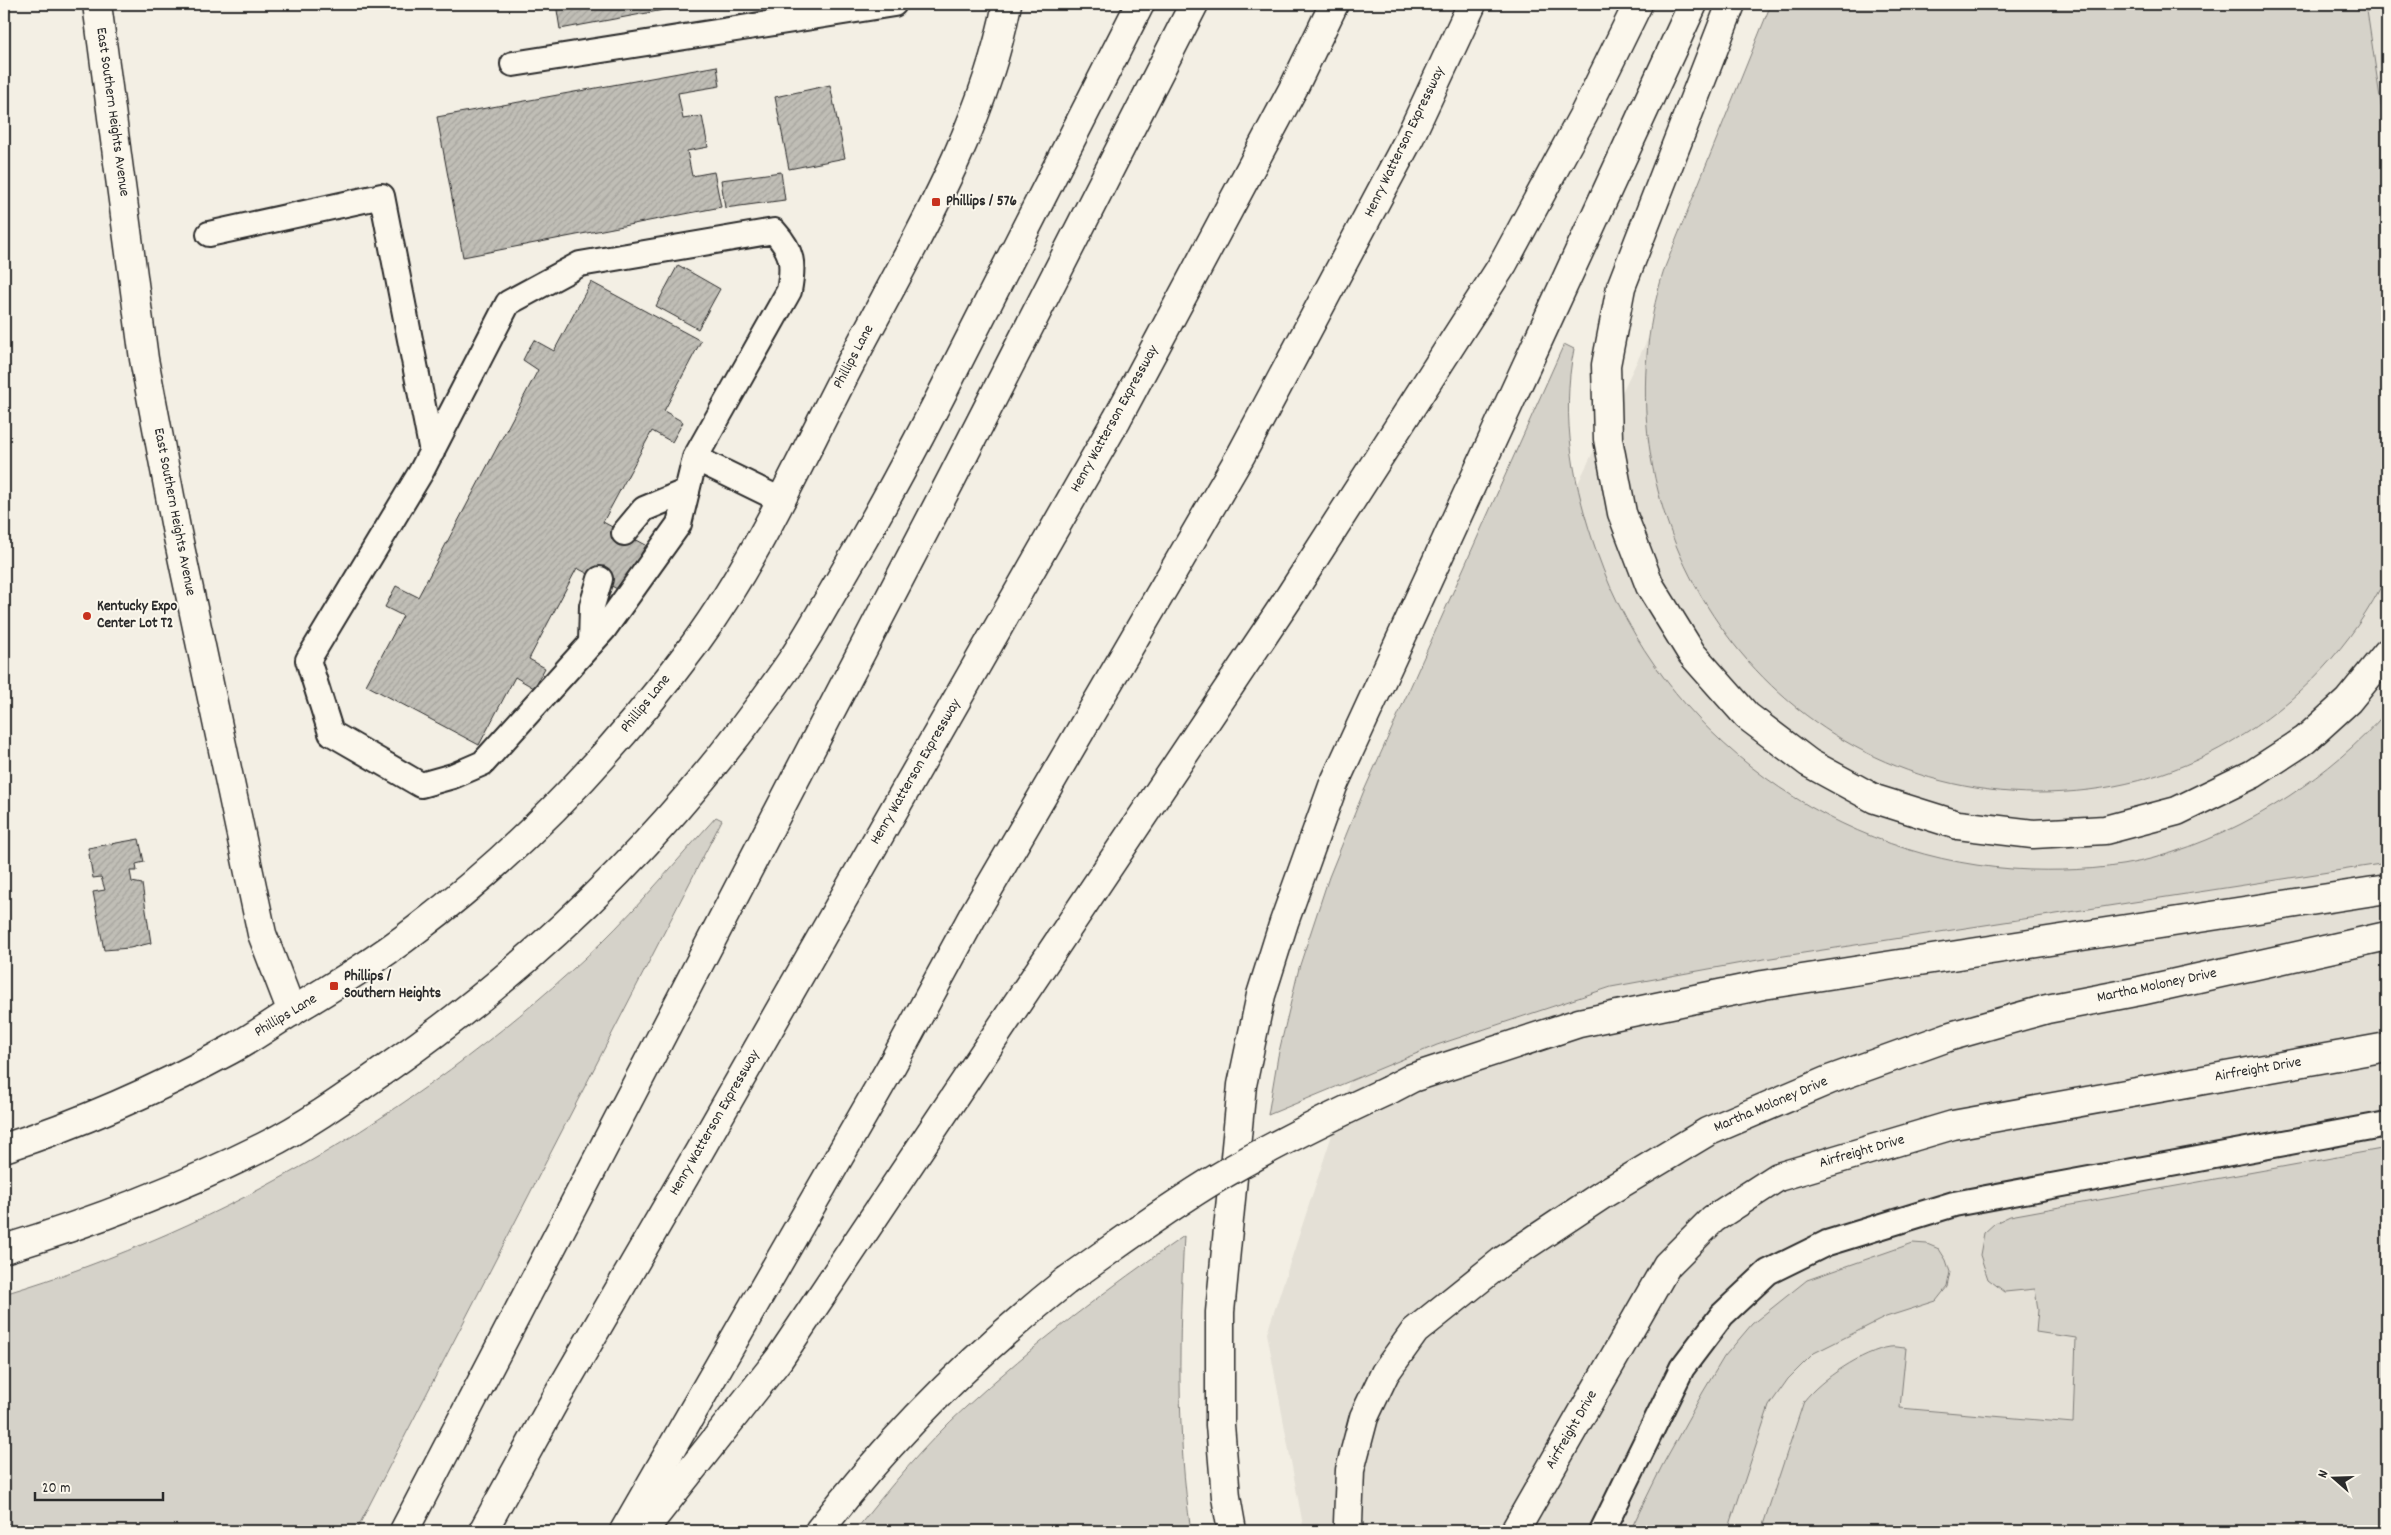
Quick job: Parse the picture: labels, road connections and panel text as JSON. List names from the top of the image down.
{
  "streets": {
    "main road": [
      "East Southern Heights Avenue",
      "Henry Watterson Expressway",
      "Phillips Lane",
      "Martha Moloney Drive",
      "Airfreight Drive"
    ]
  },
  "crossings": [
    ["East Southern Heights Avenue", "Phillips Lane"]
  ],
  "places": {
    "transit": ["Phillips / 576", "Phillips / Southern Heights"],
    "other": ["Kentucky Expo Center Lot T2"]
  },
  "scale_bar": "20 m",
  "north": "left"
}
